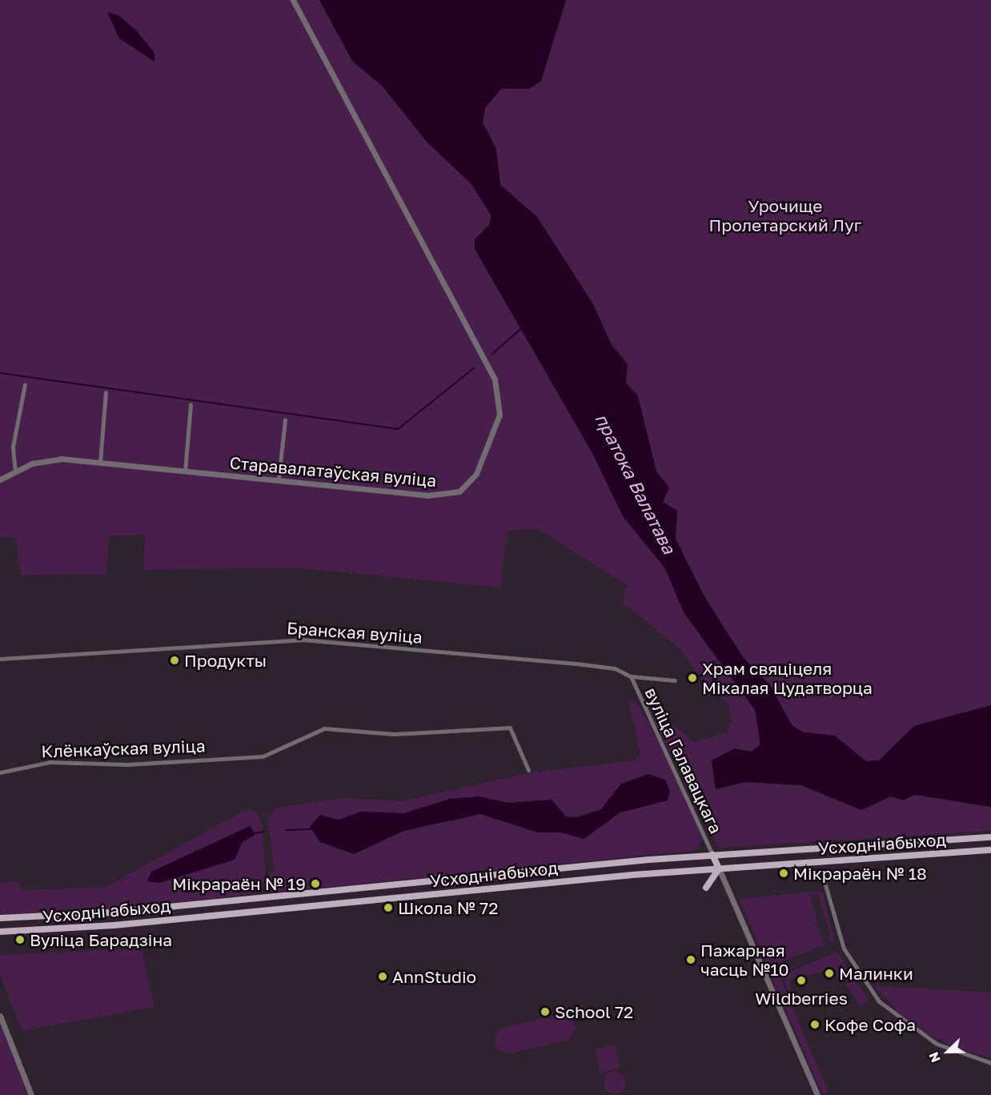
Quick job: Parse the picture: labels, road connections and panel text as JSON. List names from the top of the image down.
{
  "streets": {
    "main road": ["Усходні абыход"],
    "street": [
      "Старавалатаўская вуліца",
      "Бранская вуліца",
      "Клёнкаўская вуліца",
      "вуліца Галавацкага"
    ]
  },
  "crossings": [
    ["Бранская вуліца", "вуліца Галавацкага"],
    ["вуліца Галавацкага", "Усходні абыход"]
  ],
  "water": ["пратока Валатава"],
  "parks": ["Урочище Пролетарский Луг"],
  "places": [
    "Продукты",
    "Храм свяціцеля Мікалая Цудатворца",
    "Мікрараён № 18",
    "Мікрараён № 19",
    "Школа № 72",
    "Вуліца Барадзіна",
    "Пажарная часць №10",
    "Малинки",
    "AnnStudio",
    "Wildberries",
    "School 72",
    "Кофе Софа"
  ],
  "north": "bottom left"
}
